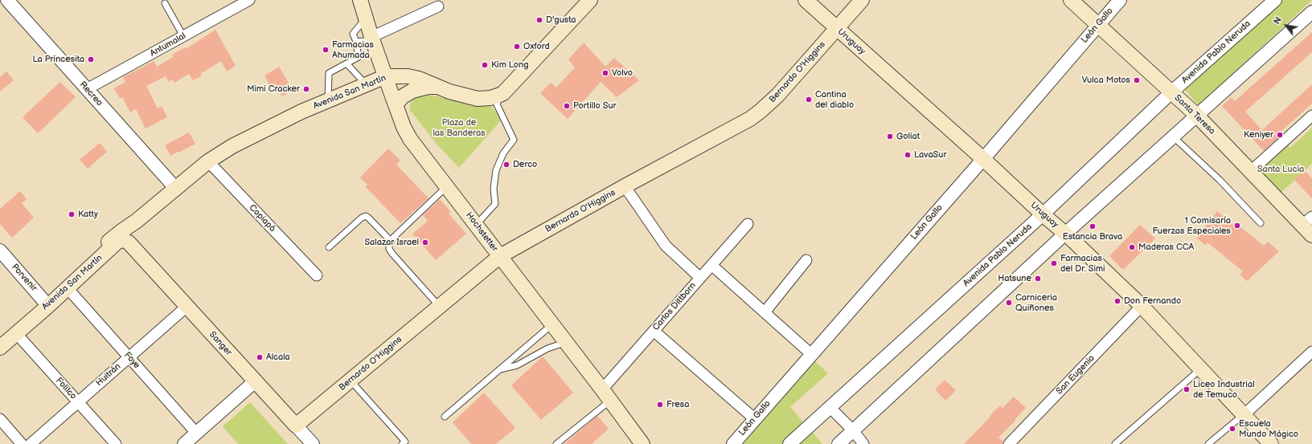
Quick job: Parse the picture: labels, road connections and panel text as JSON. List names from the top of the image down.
{
  "streets": {
    "main road": [
      "Uruguay",
      "Bernardo O'Higgins",
      "Avenida San Martín",
      "Santa Teresa",
      "Hochstetter",
      "Sanger"
    ],
    "street": [
      "León Gallo",
      "Antumalal",
      "Avenida Pablo Neruda",
      "Recreo",
      "Copiapó",
      "Porvenir",
      "Carlos Dittborn",
      "Foye",
      "Huitrán",
      "San Eugenio",
      "Folilco"
    ]
  },
  "crossings": [
    ["León Gallo", "Uruguay"],
    ["León Gallo", "Santa Teresa"],
    ["Uruguay", "Avenida Pablo Neruda"],
    ["Uruguay", "Bernardo O'Higgins"],
    ["Uruguay", "San Eugenio"],
    ["Antumalal", "Recreo"],
    ["Avenida Pablo Neruda", "Santa Teresa"],
    ["Bernardo O'Higgins", "Hochstetter"],
    ["Bernardo O'Higgins", "Sanger"],
    ["Avenida San Martín", "Recreo"],
    ["Avenida San Martín", "Copiapó"],
    ["Avenida San Martín", "Hochstetter"],
    ["Avenida San Martín", "Porvenir"],
    ["Avenida San Martín", "Sanger"],
    ["Avenida San Martín", "Foye"],
    ["Avenida San Martín", "Folilco"],
    ["Hochstetter", "Carlos Dittborn"],
    ["Sanger", "Huitrán"],
    ["Foye", "Huitrán"],
    ["Huitrán", "Folilco"]
  ],
  "parks": ["Plaza de las Banderas", "Santa Lucía"],
  "places": [
    "D'gusta",
    "Oxford",
    "Farmacias Ahumada",
    "La Princesita",
    "Kim Long",
    "Volvo",
    "Vulca Motos",
    "Mimi Cracker",
    "Cantina del diablo",
    "Portillo Sur",
    "Keniyer",
    "Goliat",
    "LavaSur",
    "Derco",
    "Katty",
    "1 Comisaría Fuerzas Especiales",
    "Estancia Brava",
    "Salazar Israel",
    "Maderas CCA",
    "Farmacias del Dr. Simi",
    "Hatsune",
    "Don Fernando",
    "Carniceria Quiñones",
    "Alcala",
    "Liceo Industrial de Temuco",
    "Fresa",
    "Escuela Mundo Mágico"
  ],
  "north": "top left"
}
